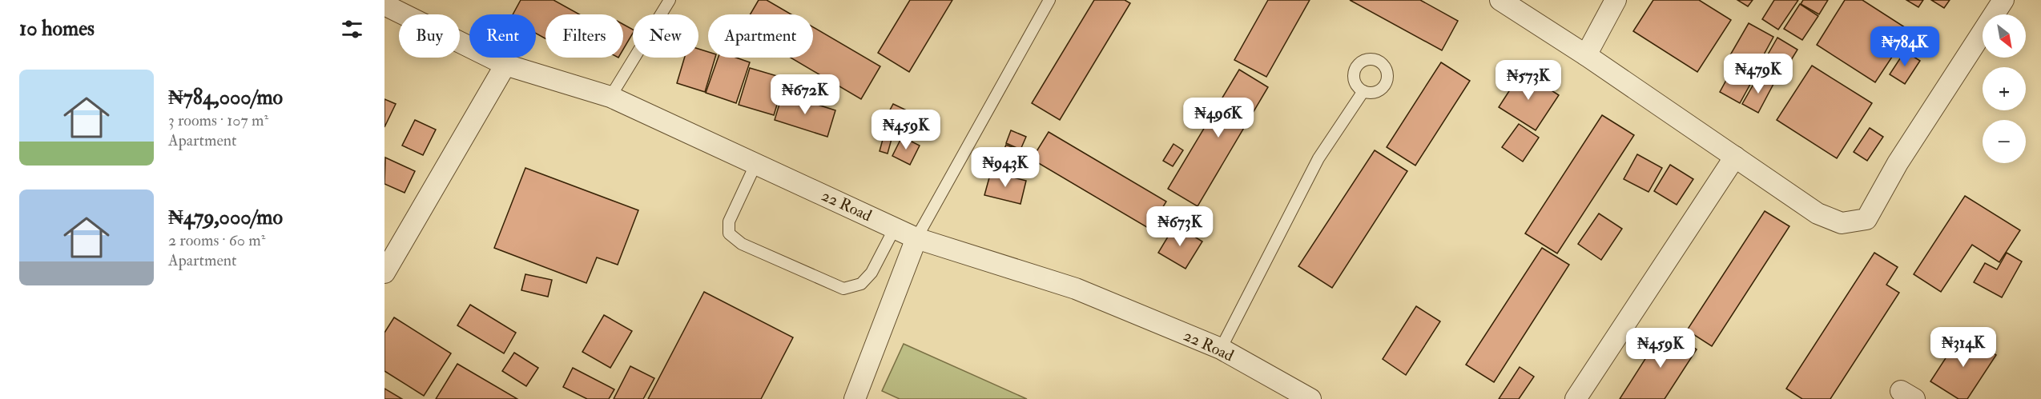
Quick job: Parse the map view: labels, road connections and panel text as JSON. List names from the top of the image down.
{
  "streets": {
    "street": ["22 Road"]
  },
  "north": "bottom right",
  "page": {
    "heading": "10 homes",
    "map_buttons": ["+", "−"],
    "chip": [
      "Buy",
      "Rent",
      "Filters",
      "New",
      "Apartment"
    ],
    "price": [
      "₦784K",
      "₦479K",
      "₦573K",
      "₦672K",
      "₦496K",
      "₦459K",
      "₦943K",
      "₦673K",
      "₦314K",
      "₦459K"
    ],
    "list": [
      {
        "name": "₦784,000/mo",
        "note": "3 rooms · 107 m² · Apartment"
      },
      {
        "name": "₦479,000/mo",
        "note": "2 rooms · 60 m² · Apartment"
      }
    ]
  }
}
